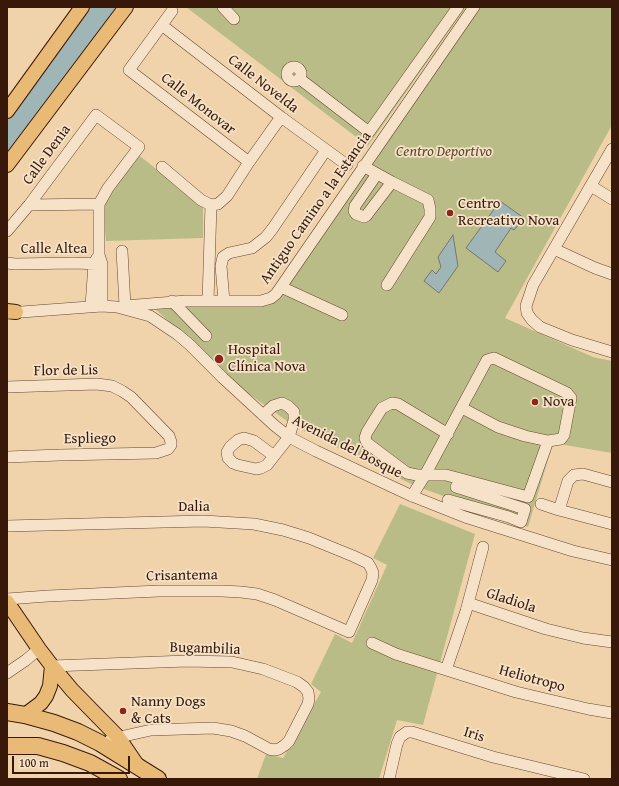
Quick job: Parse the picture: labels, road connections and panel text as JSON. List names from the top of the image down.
{
  "streets": {
    "street": [
      "Calle Novelda",
      "Calle Monovar",
      "Calle Denia",
      "Antiguo Camino a la Estancia",
      "Calle Altea",
      "Flor de Lis",
      "Espliego",
      "Avenida del Bosque",
      "Dalia",
      "Crisantema",
      "Gladiola",
      "Bugambilia",
      "Heliotropo",
      "Iris"
    ]
  },
  "crossings": [
    ["Calle Novelda", "Calle Monovar"],
    ["Antiguo Camino a la Estancia", "Avenida del Bosque"],
    ["Flor de Lis", "Espliego"],
    ["Dalia", "Crisantema"],
    ["Gladiola", "Heliotropo"]
  ],
  "parks": ["Centro Deportivo"],
  "places": [
    "Centro Recreativo Nova",
    "Hospital Clínica Nova",
    "Nova",
    "Nanny Dogs & Cats"
  ],
  "scale_bar": "100 m"
}
